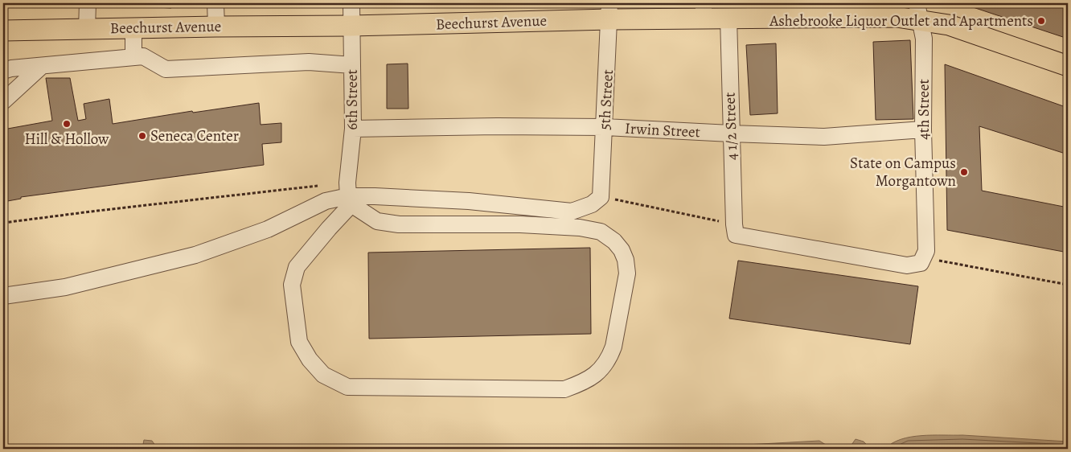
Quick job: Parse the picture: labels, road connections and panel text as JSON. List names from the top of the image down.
{
  "streets": {
    "main road": ["Beechurst Avenue"],
    "street": [
      "6th Street",
      "5th Street",
      "4th Street",
      "4 1/2 Street",
      "Irwin Street"
    ]
  },
  "crossings": [
    ["Beechurst Avenue", "6th Street"],
    ["Beechurst Avenue", "5th Street"],
    ["Beechurst Avenue", "4th Street"],
    ["Beechurst Avenue", "4 1/2 Street"],
    ["6th Street", "5th Street"],
    ["6th Street", "Irwin Street"],
    ["5th Street", "Irwin Street"],
    ["4th Street", "4 1/2 Street"],
    ["4th Street", "Irwin Street"],
    ["4 1/2 Street", "Irwin Street"]
  ],
  "places": [
    "Ashebrooke Liquor Outlet and Apartments",
    "Hill & Hollow",
    "Seneca Center",
    "State on Campus Morgantown"
  ]
}
